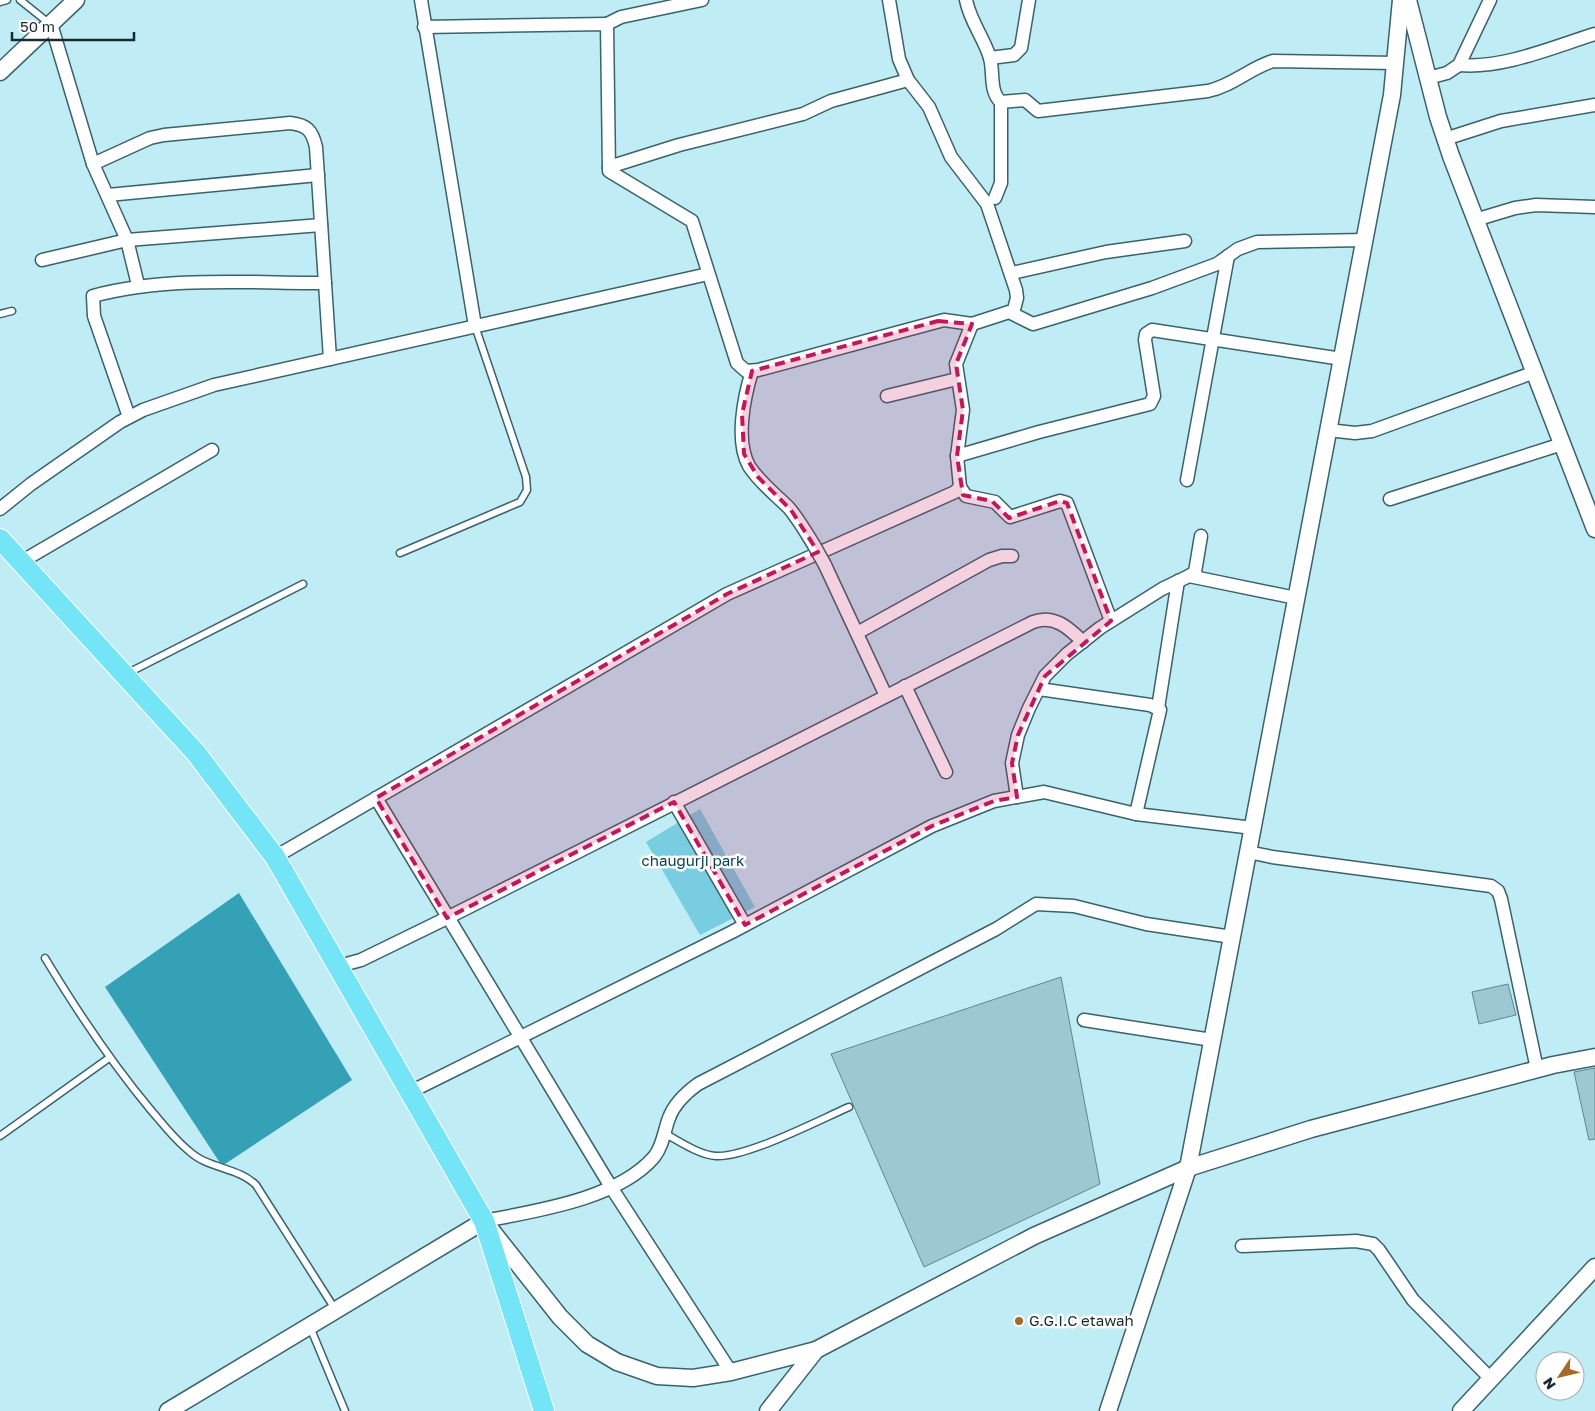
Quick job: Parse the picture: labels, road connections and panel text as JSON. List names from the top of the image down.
{
  "parks": ["chaugurji park"],
  "places": ["G.G.I.C etawah"],
  "scale_bar": "50 m",
  "north": "bottom left"
}
